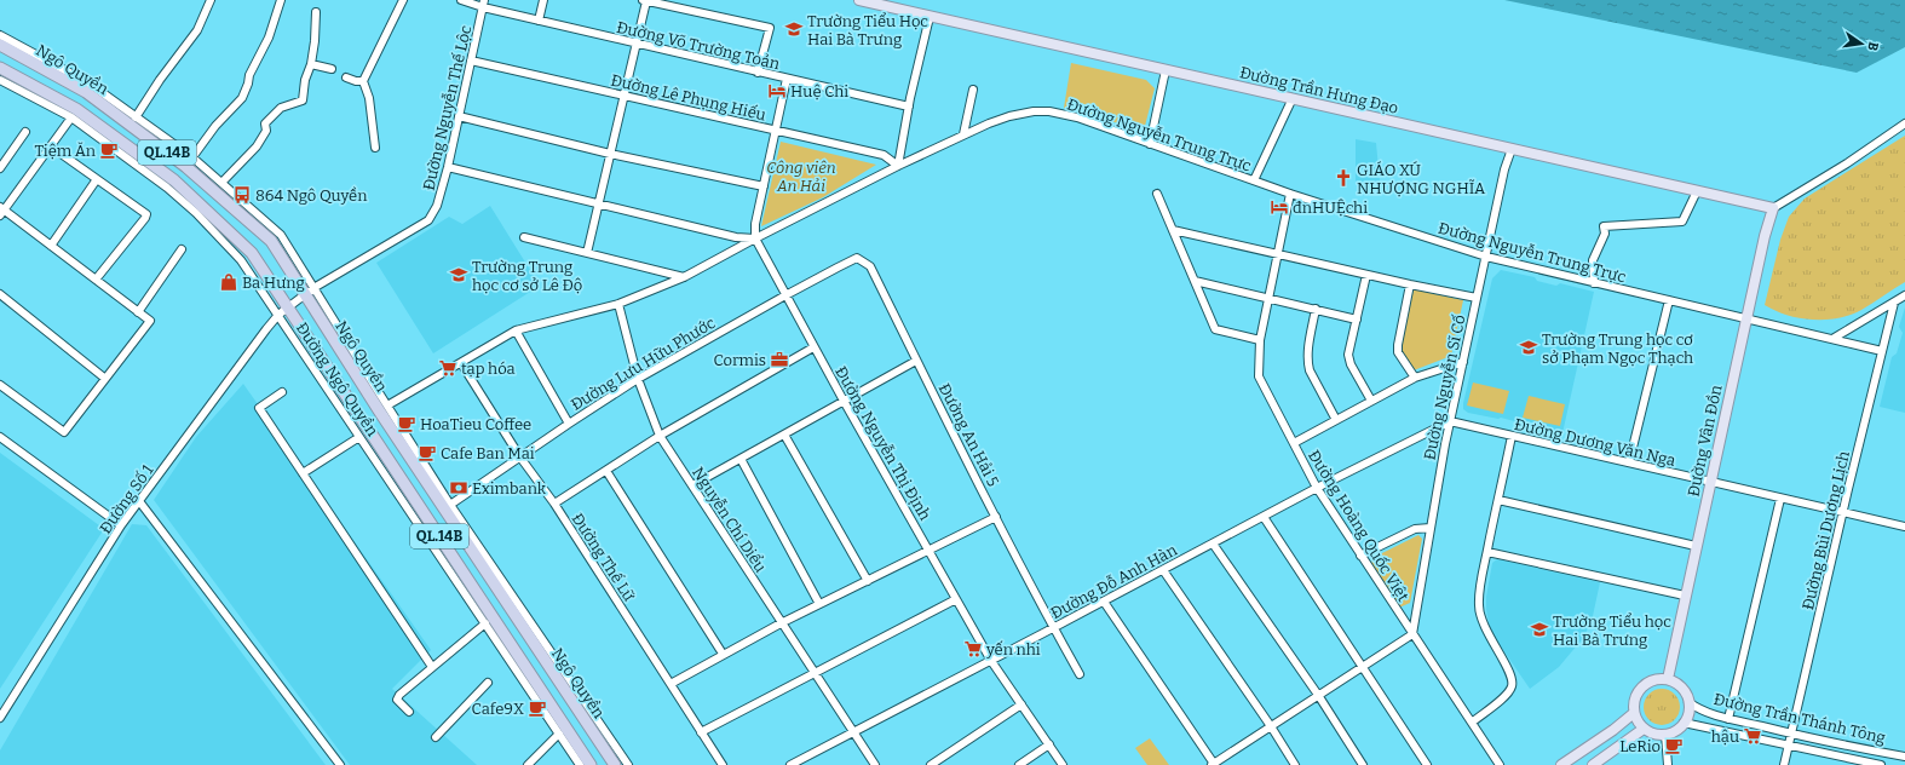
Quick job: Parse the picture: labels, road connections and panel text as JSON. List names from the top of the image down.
{
  "streets": {
    "highway": ["Ngô Quyền", "QL.14B"],
    "main road": ["Đường Trần Hưng Đạo", "Đường Vân Đồn"],
    "street": [
      "Đường Võ Trường Toản",
      "Đường Lê Phụng Hiếu",
      "Đường Nguyễn Thế Lộc",
      "Đường Nguyễn Trung Trực",
      "Đường Lưu Hữu Phước",
      "Đường Ngô Quyền",
      "Đường Nguyễn Sĩ Cố",
      "Đường An Hải 5",
      "Đường Dương Văn Nga",
      "Đường Nguyễn Thị Định",
      "Đường Số 1",
      "Nguyễn Chí Diểu",
      "Đường Hoàng Quốc Việt",
      "Đường Bùi Dương Lịch",
      "Đường Thế Lữ",
      "Đường Đỗ Anh Hàn",
      "Đường Trần Thánh Tông"
    ]
  },
  "crossings": [
    ["Đường Võ Trường Toản", "Đường Nguyễn Thế Lộc"],
    ["Ngô Quyền", "Đường Nguyễn Thế Lộc"],
    ["Ngô Quyền", "Đường Ngô Quyền"],
    ["Ngô Quyền", "Đường Số 1"],
    ["Đường Trần Hưng Đạo", "Đường Nguyễn Sĩ Cố"],
    ["Đường Trần Hưng Đạo", "Đường Vân Đồn"],
    ["Đường Lê Phụng Hiếu", "Đường Nguyễn Thế Lộc"],
    ["Đường Lê Phụng Hiếu", "Đường Nguyễn Trung Trực"],
    ["Đường Nguyễn Thế Lộc", "Đường Ngô Quyền"],
    ["Đường Nguyễn Thế Lộc", "Đường Số 1"],
    ["Đường Nguyễn Trung Trực", "Đường Ngô Quyền"],
    ["Đường Nguyễn Trung Trực", "Đường Nguyễn Sĩ Cố"],
    ["Đường Nguyễn Trung Trực", "Đường Vân Đồn"],
    ["Đường Nguyễn Trung Trực", "Đường Nguyễn Thị Định"],
    ["Đường Nguyễn Trung Trực", "Nguyễn Chí Diểu"],
    ["Đường Nguyễn Trung Trực", "Đường Hoàng Quốc Việt"],
    ["Đường Nguyễn Trung Trực", "Đường Bùi Dương Lịch"],
    ["Đường Nguyễn Trung Trực", "Đường Thế Lữ"],
    ["Đường Lưu Hữu Phước", "Đường Ngô Quyền"],
    ["Đường Lưu Hữu Phước", "Đường An Hải 5"],
    ["Đường Lưu Hữu Phước", "Đường Nguyễn Thị Định"],
    ["Đường Lưu Hữu Phước", "Nguyễn Chí Diểu"],
    ["Đường Lưu Hữu Phước", "Đường Thế Lữ"],
    ["Đường Ngô Quyền", "Đường Số 1"],
    ["Đường Nguyễn Sĩ Cố", "Đường Dương Văn Nga"],
    ["Đường Nguyễn Sĩ Cố", "Đường Hoàng Quốc Việt"],
    ["Đường Nguyễn Sĩ Cố", "Đường Đỗ Anh Hàn"],
    ["Đường An Hải 5", "Đường Đỗ Anh Hàn"],
    ["Đường Vân Đồn", "Đường Dương Văn Nga"],
    ["Đường Vân Đồn", "Đường Trần Thánh Tông"],
    ["Đường Dương Văn Nga", "Đường Bùi Dương Lịch"],
    ["Đường Dương Văn Nga", "Đường Đỗ Anh Hàn"],
    ["Đường Nguyễn Thị Định", "Đường Đỗ Anh Hàn"],
    ["Nguyễn Chí Diểu", "Đường Đỗ Anh Hàn"],
    ["Đường Hoàng Quốc Việt", "Đường Đỗ Anh Hàn"],
    ["Đường Bùi Dương Lịch", "Đường Trần Thánh Tông"]
  ],
  "parks": ["Công viên An Hải"],
  "places": {
    "school or university": [
      "Trường Tiểu Học Hai Bà Trưng",
      "Trường Trung học cơ sở Lê Độ",
      "Trường Trung học cơ sở Phạm Ngọc Thạch",
      "Trường Tiểu học Hai Bà Trưng"
    ],
    "hotel": ["Huệ Chi", "đnHUỆchi"],
    "cafe": [
      "Tiệm Ăn",
      "HoaTieu Coffee",
      "Cafe Ban Mai",
      "Cafe9X",
      "LeRio"
    ],
    "church": ["GIÁO XÚ NHƯỢNG NGHĨA"],
    "bus stop": ["864 Ngô Quyền"],
    "shop": ["Ba Hưng"],
    "office": ["Cormis"],
    "supermarket": ["tạp hóa", "yến nhi", "hậu"],
    "bank": ["Eximbank"]
  },
  "north": "right"
}
